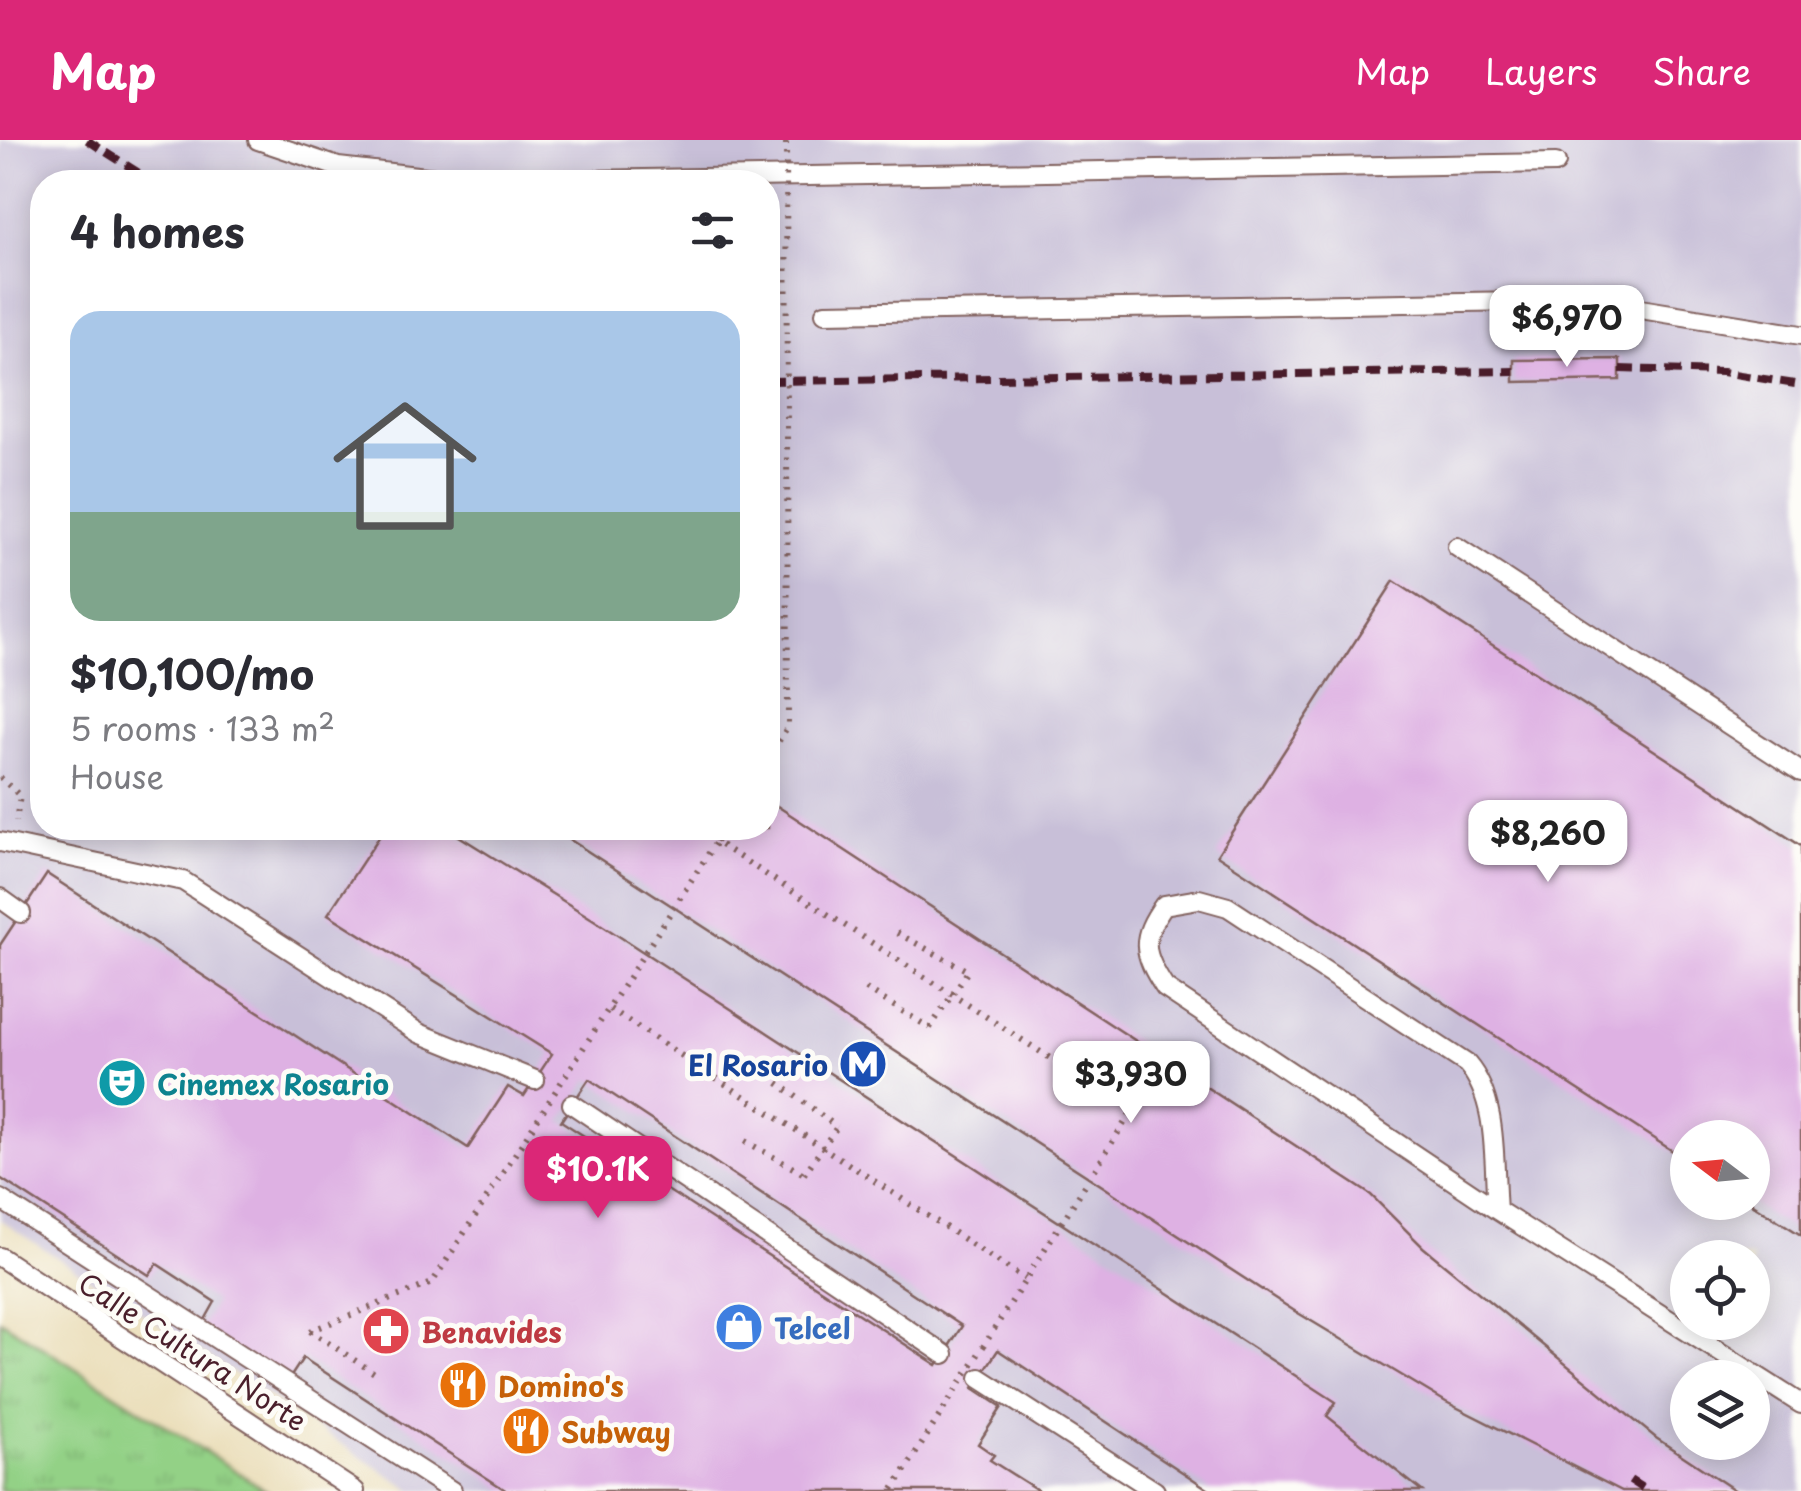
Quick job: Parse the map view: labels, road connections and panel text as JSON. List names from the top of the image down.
{
  "streets": {
    "lane": ["Calle Cultura Norte"]
  },
  "places": {
    "metro station": ["El Rosario"],
    "theatre": ["Cinemex Rosario"],
    "shop": ["Telcel"],
    "pharmacy": ["Benavides"],
    "restaurant": ["Domino's", "Subway"]
  },
  "north": "left",
  "page": {
    "header": "Map",
    "nav": ["Map", "Layers", "Share"],
    "heading": "4 homes",
    "price": [
      "$6,970",
      "$8,260",
      "$3,930",
      "$10.1K"
    ],
    "list": [
      {
        "name": "$10,100/mo",
        "note": "5 rooms · 133 m² · House"
      }
    ]
  }
}
